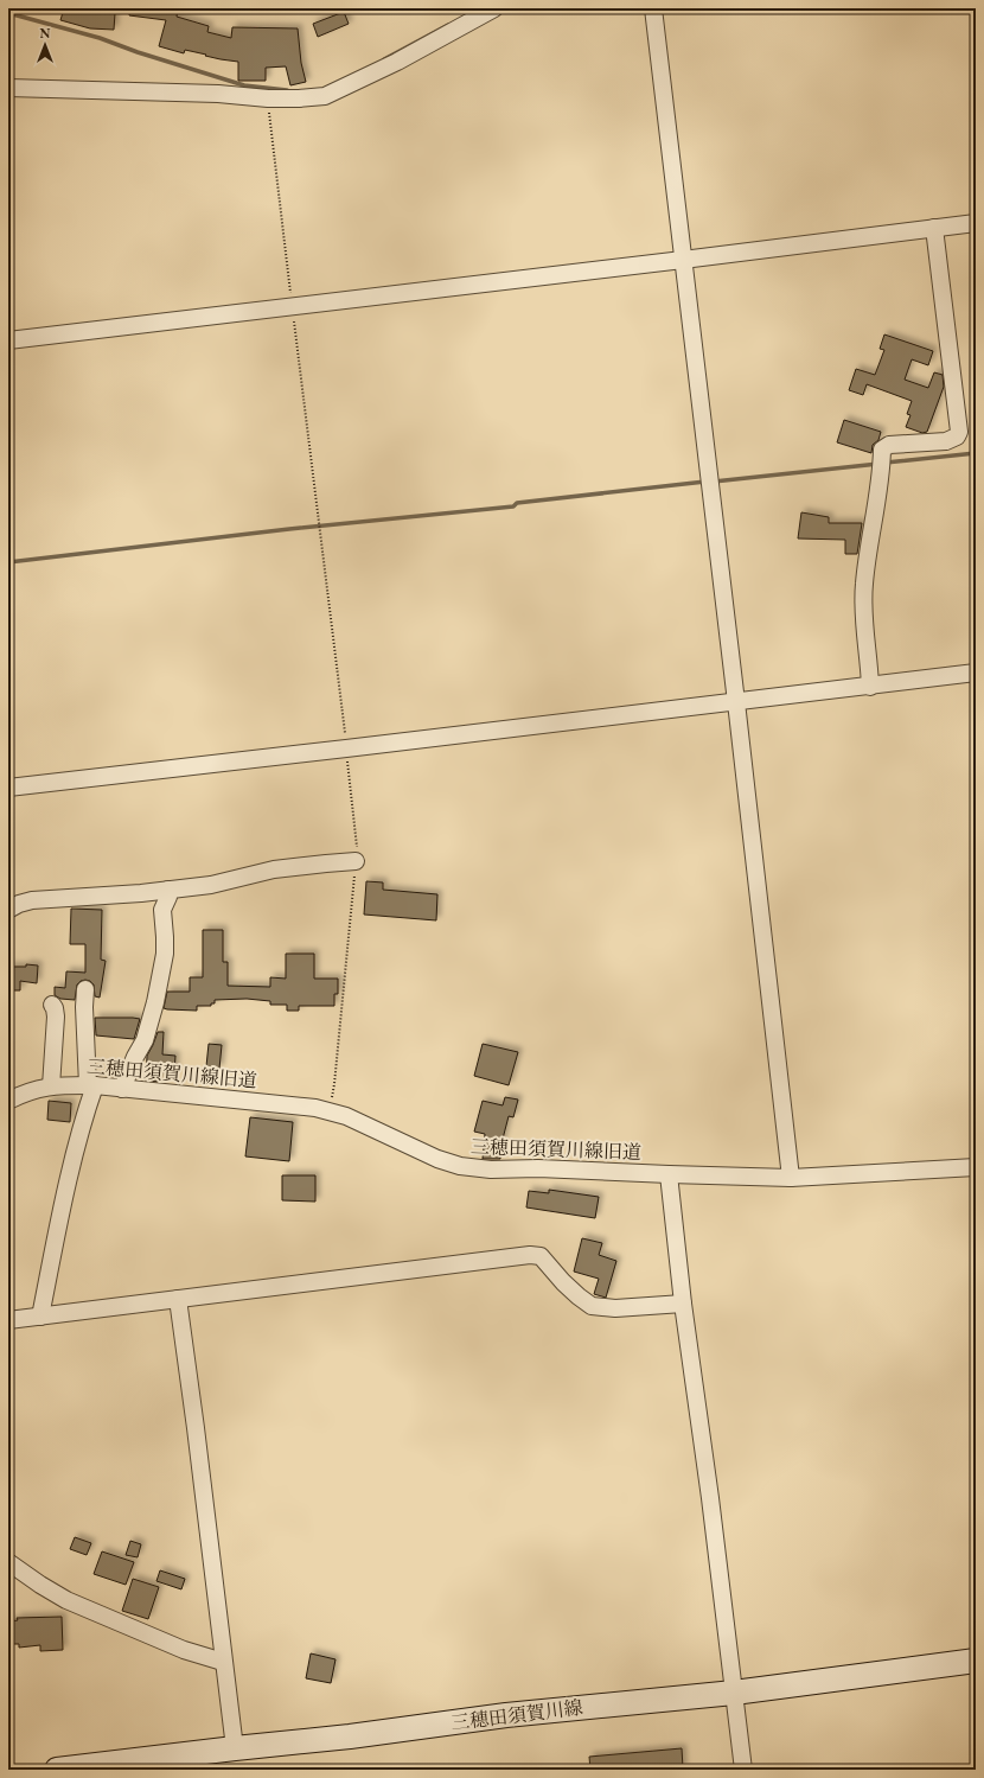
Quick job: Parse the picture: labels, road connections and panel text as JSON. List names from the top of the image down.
{
  "streets": {
    "main road": ["三穂田須賀川線"],
    "street": ["三穂田須賀川線旧道"]
  },
  "north": "top"
}
